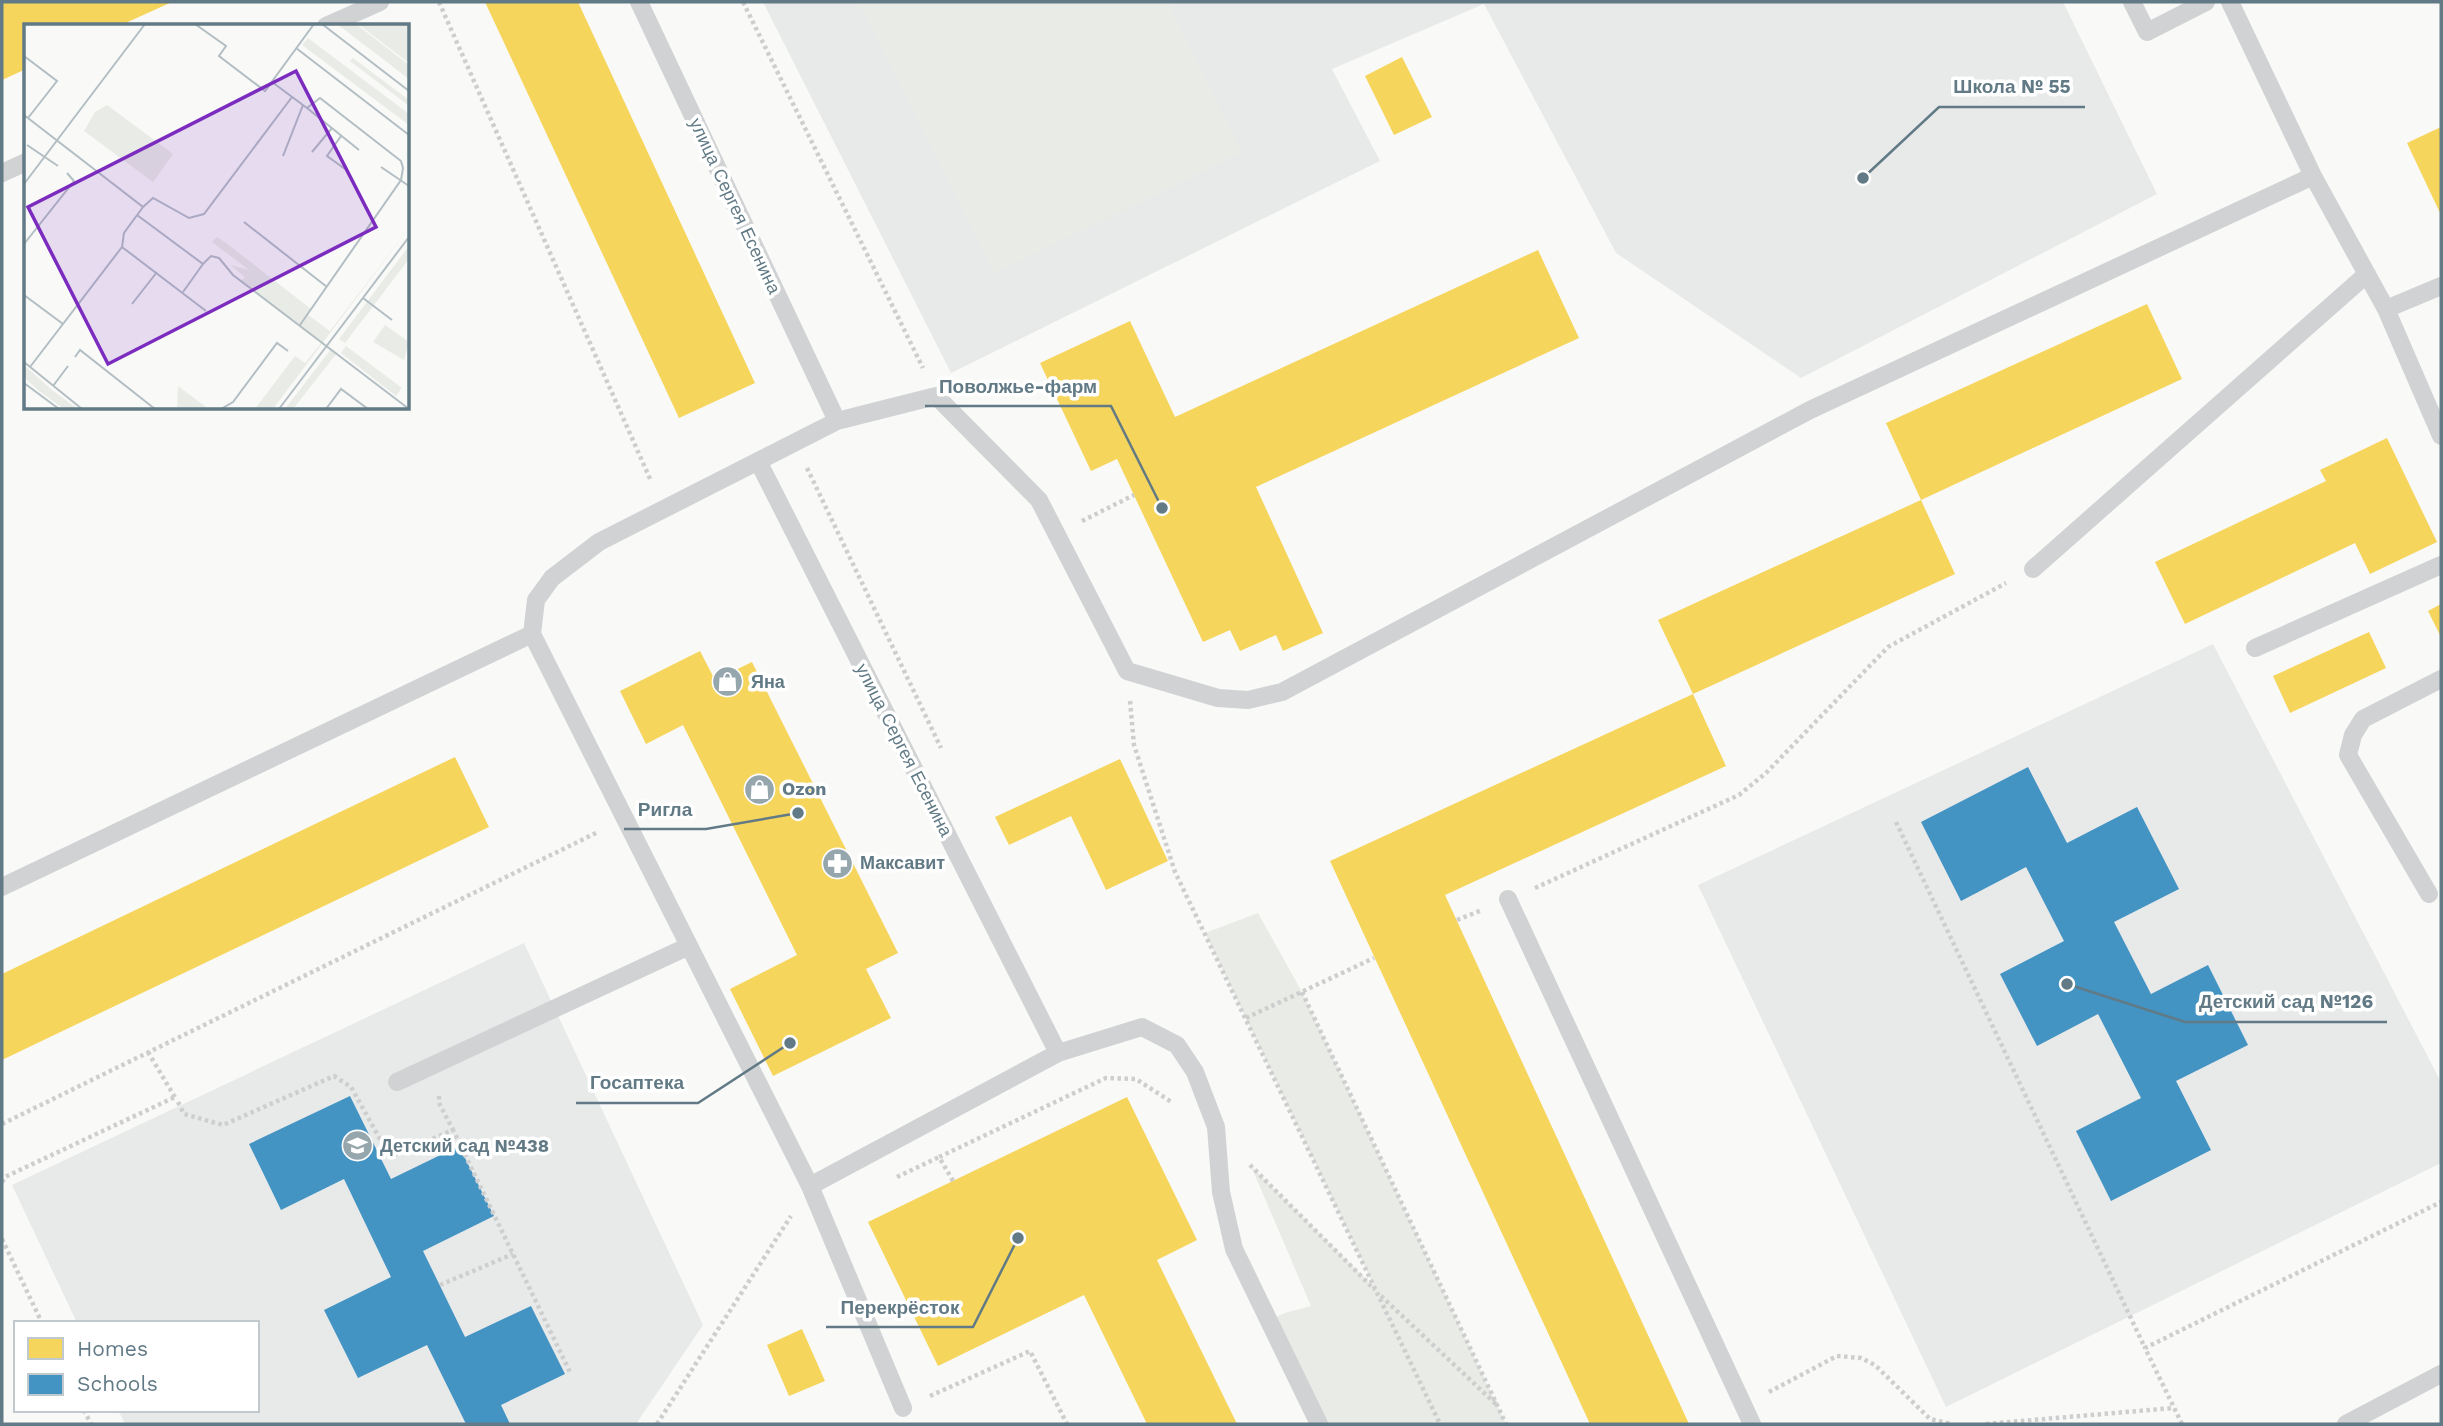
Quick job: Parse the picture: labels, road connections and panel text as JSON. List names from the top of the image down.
{
  "streets": {
    "lane": ["улица Сергея Есенина"]
  },
  "places": {
    "other": [
      "Школа № 55",
      "Поволжье-фарм",
      "Ригла",
      "Детский сад №126",
      "Госаптека",
      "Перекрёсток"
    ],
    "shop": ["Яна", "Ozon"],
    "pharmacy": ["Максавит"],
    "school or university": ["Детский сад №438"]
  },
  "legend": ["Homes", "Schools"]
}
